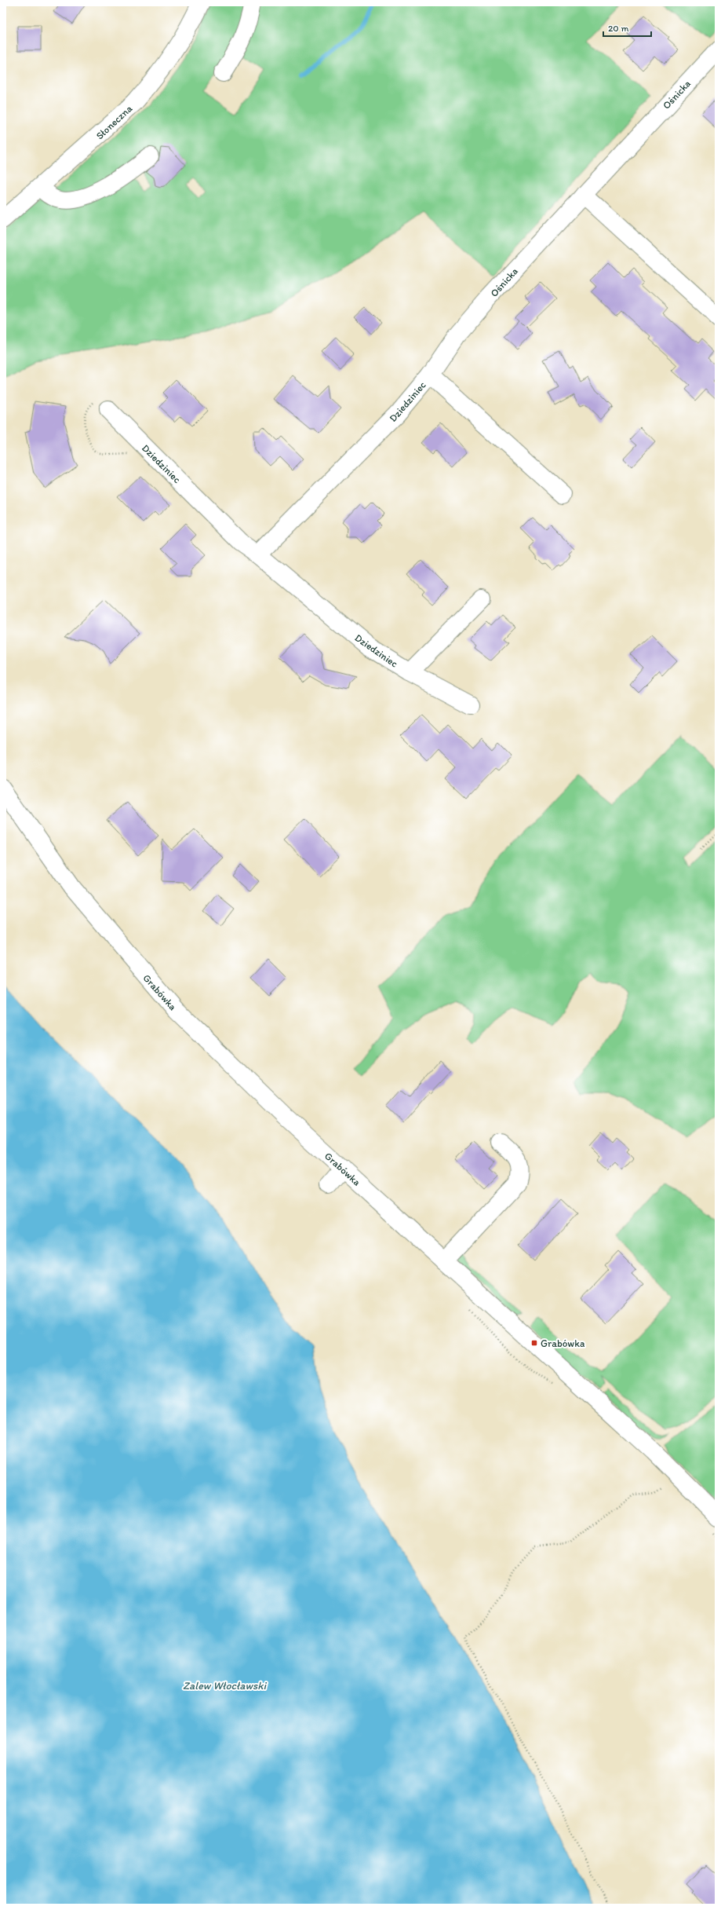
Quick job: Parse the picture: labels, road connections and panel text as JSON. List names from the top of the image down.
{
  "streets": {
    "street": [
      "Ośnicka",
      "Słoneczna",
      "Dziedziniec",
      "Grabówka"
    ]
  },
  "crossings": [
    ["Ośnicka", "Dziedziniec"]
  ],
  "water": ["Zalew Włocławski"],
  "places": {
    "transit": ["Grabówka"]
  },
  "scale_bar": "20 m"
}
